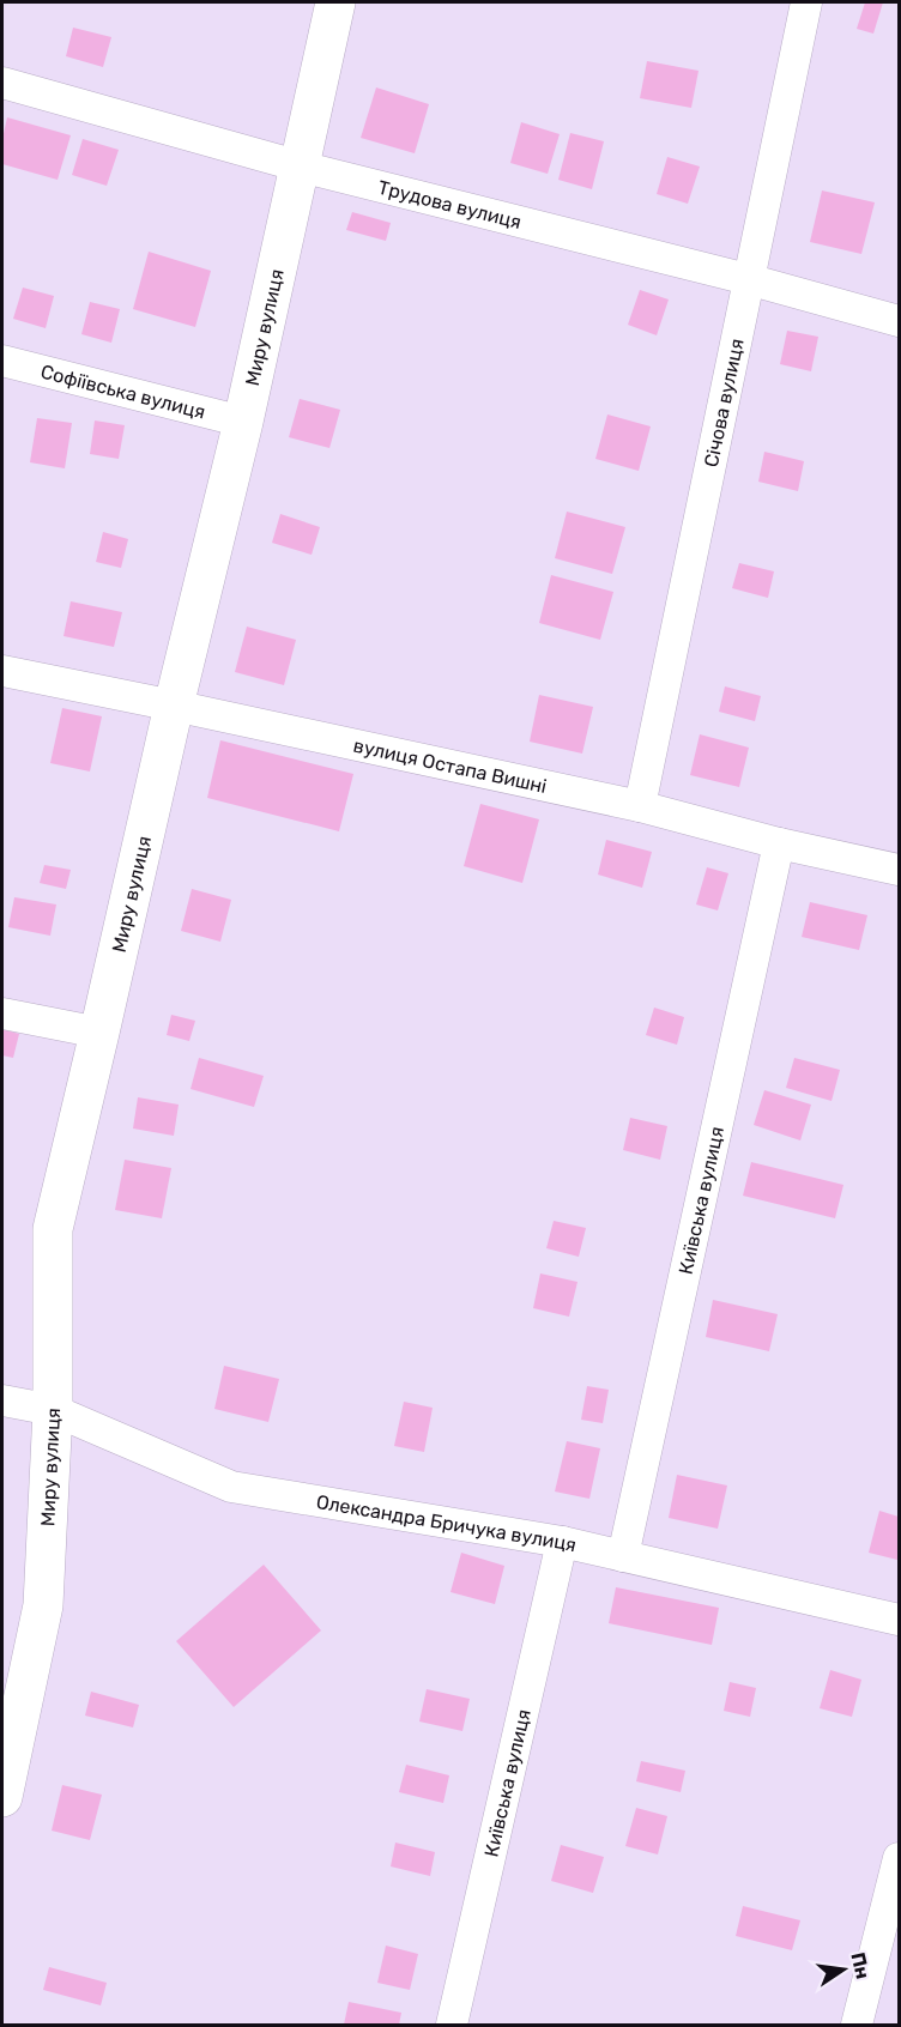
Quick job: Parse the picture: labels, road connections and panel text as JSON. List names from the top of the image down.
{
  "streets": {
    "main road": ["Миру вулиця"],
    "street": [
      "Трудова вулиця",
      "Софіївська вулиця",
      "Січова вулиця",
      "вулиця Остапа Вишні",
      "Київська вулиця",
      "Олександра Бричука вулиця"
    ]
  },
  "crossings": [
    ["Трудова вулиця", "Миру вулиця"],
    ["Трудова вулиця", "Січова вулиця"],
    ["Миру вулиця", "Софіївська вулиця"],
    ["Миру вулиця", "вулиця Остапа Вишні"],
    ["Миру вулиця", "Олександра Бричука вулиця"],
    ["Січова вулиця", "вулиця Остапа Вишні"],
    ["вулиця Остапа Вишні", "Київська вулиця"],
    ["Київська вулиця", "Олександра Бричука вулиця"]
  ],
  "north": "right"
}
